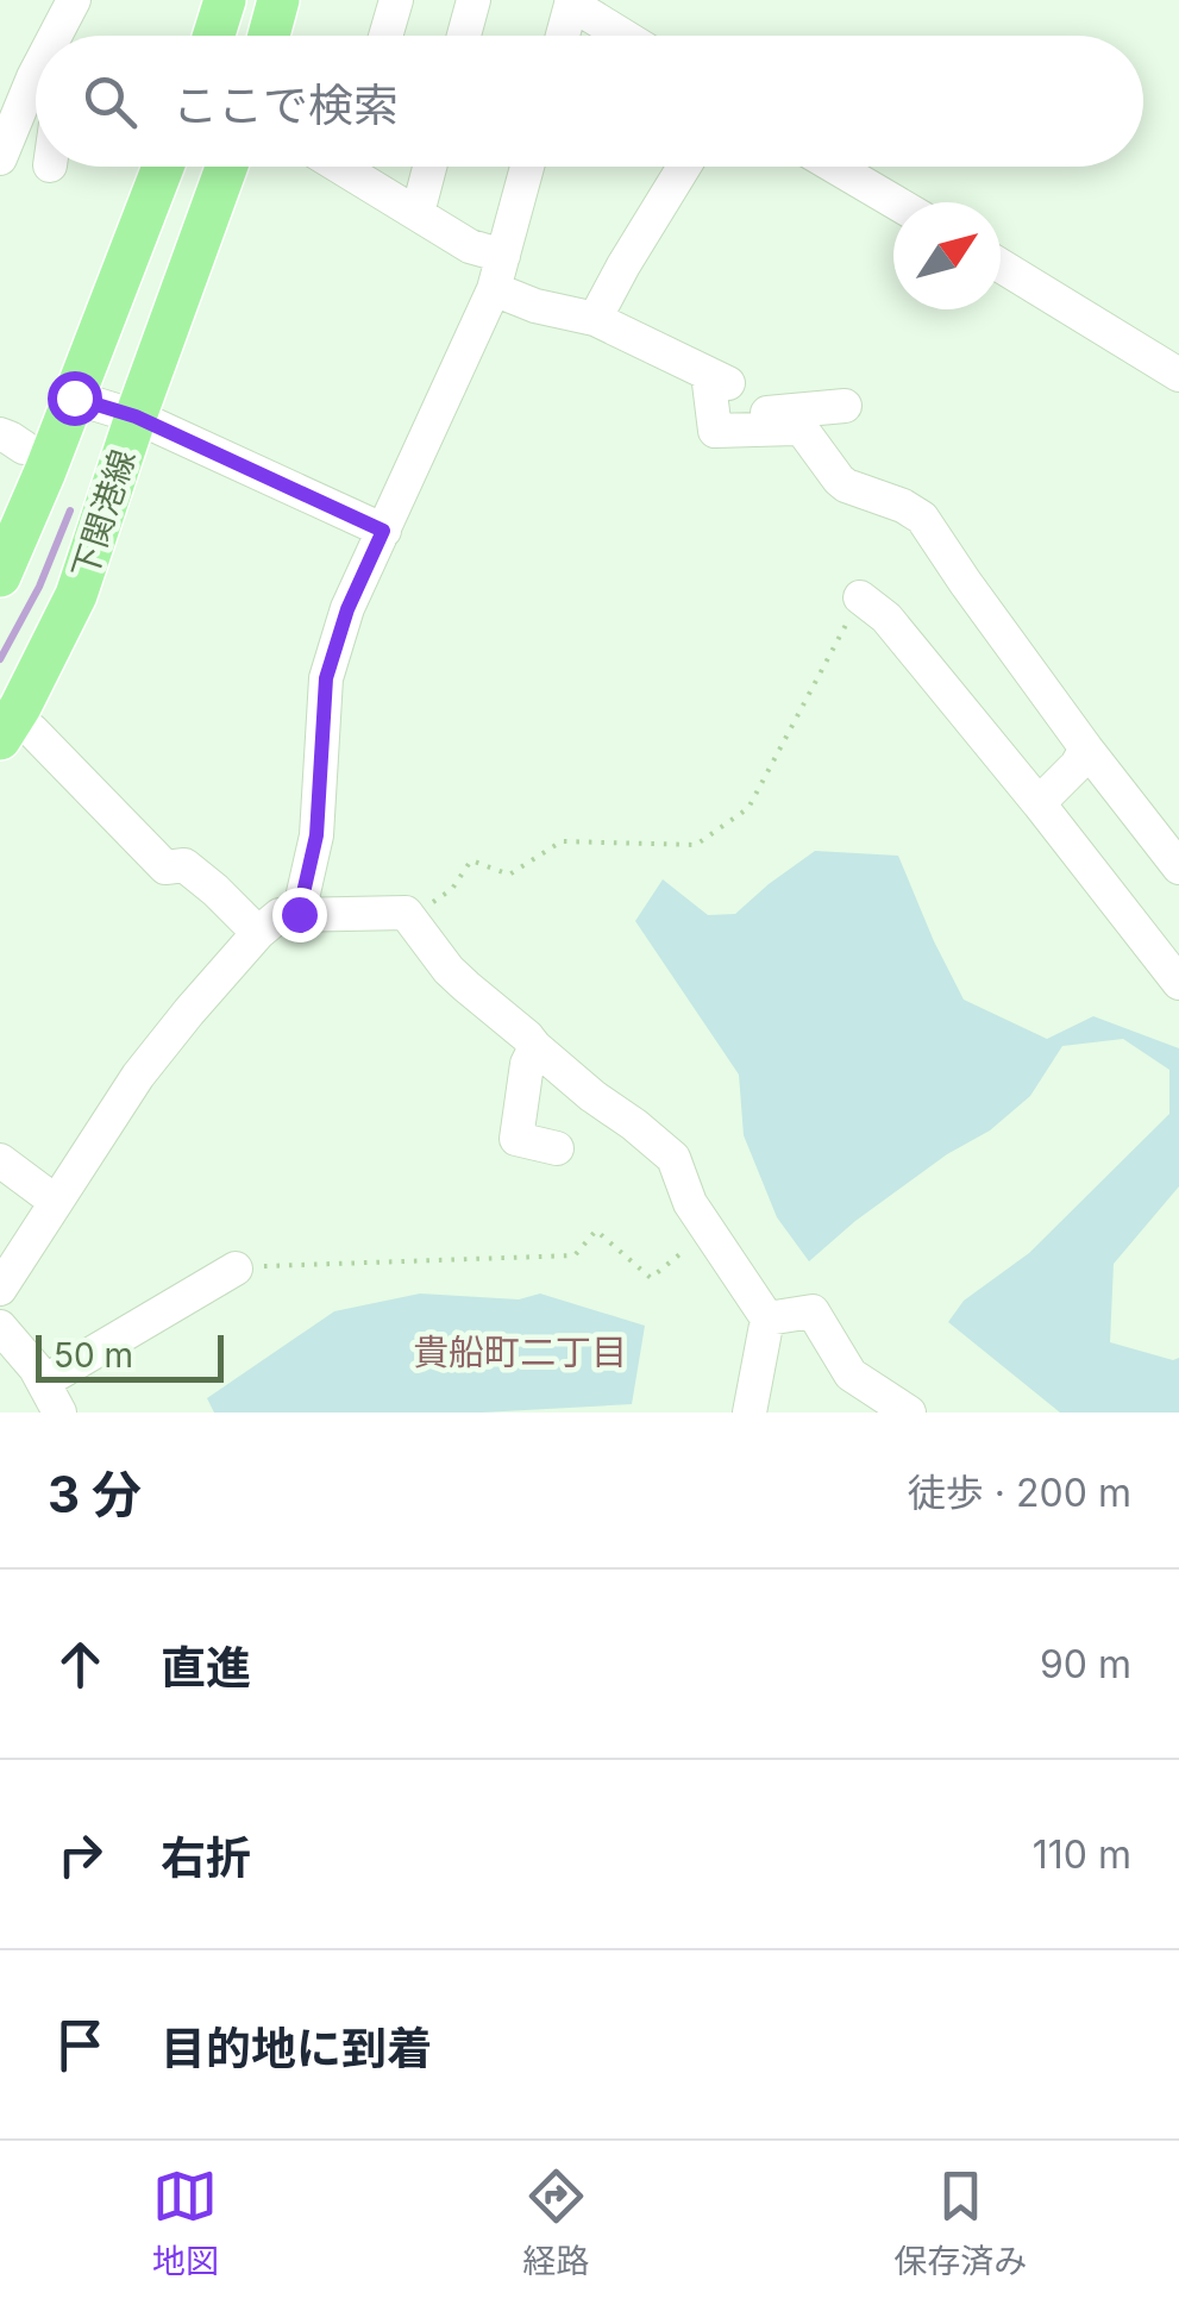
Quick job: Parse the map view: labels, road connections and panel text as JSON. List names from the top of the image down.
{
  "streets": {
    "main road": ["下関港線"]
  },
  "districts": ["貴船町二丁目"],
  "scale_bar": "50 m",
  "north": "top right",
  "page": {
    "search": "ここで検索",
    "scale": "50 m",
    "heading": ["3 分", "徒歩 · 200 m"],
    "list": [
      ["直進", "90 m"],
      ["右折", "110 m"],
      "目的地に到着"
    ],
    "nav": ["地図", "経路", "保存済み"]
  }
}
